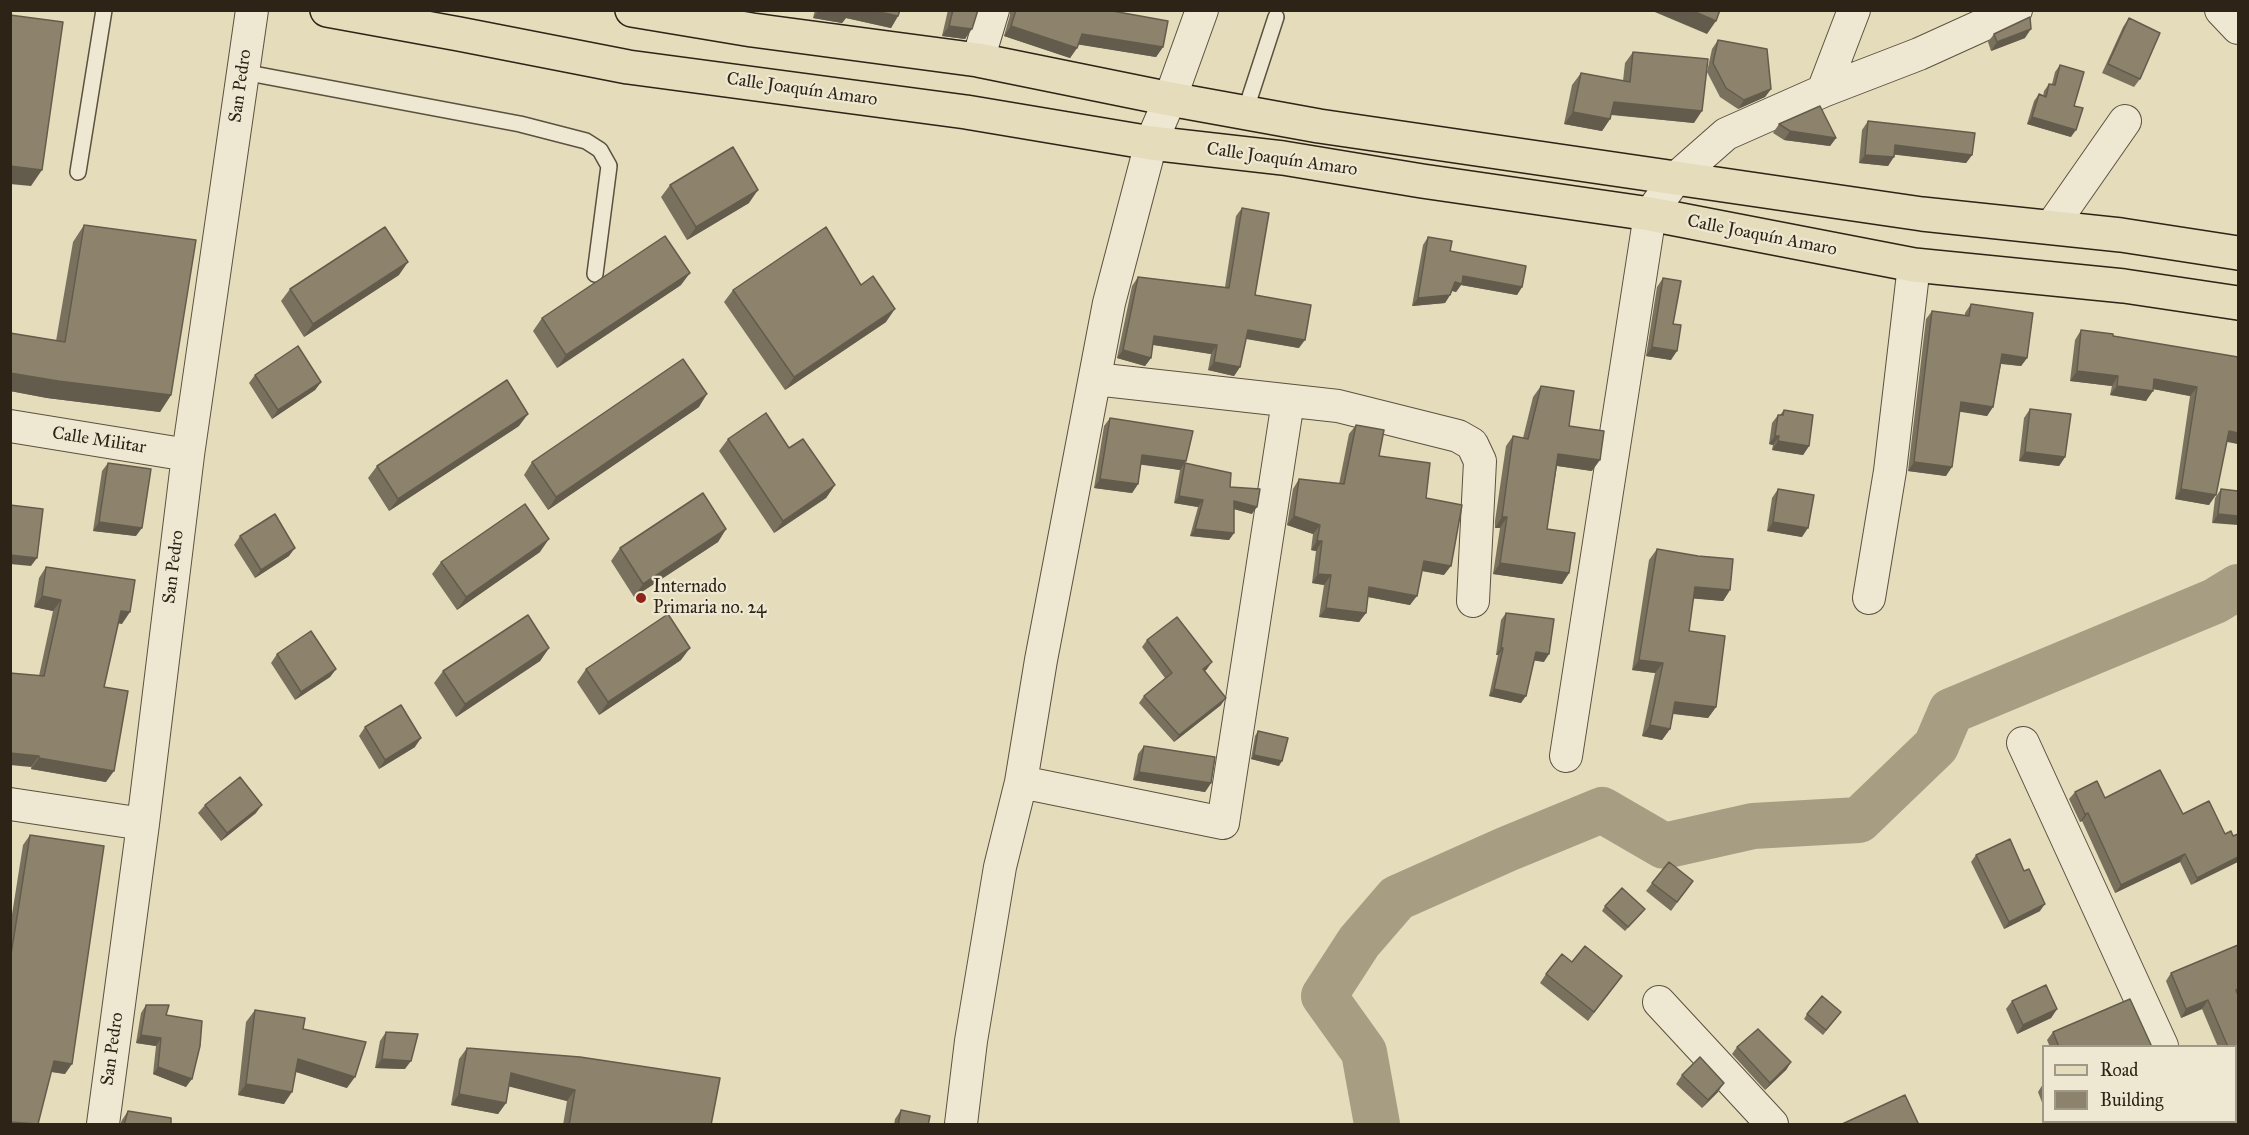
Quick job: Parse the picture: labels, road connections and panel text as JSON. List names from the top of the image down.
{
  "streets": {
    "main road": ["Calle Joaquín Amaro"],
    "street": ["San Pedro", "Calle Militar"]
  },
  "crossings": [
    ["San Pedro", "Calle Militar"]
  ],
  "places": ["Internado Primaria no. 24"],
  "legend": ["Road", "Building"]
}
